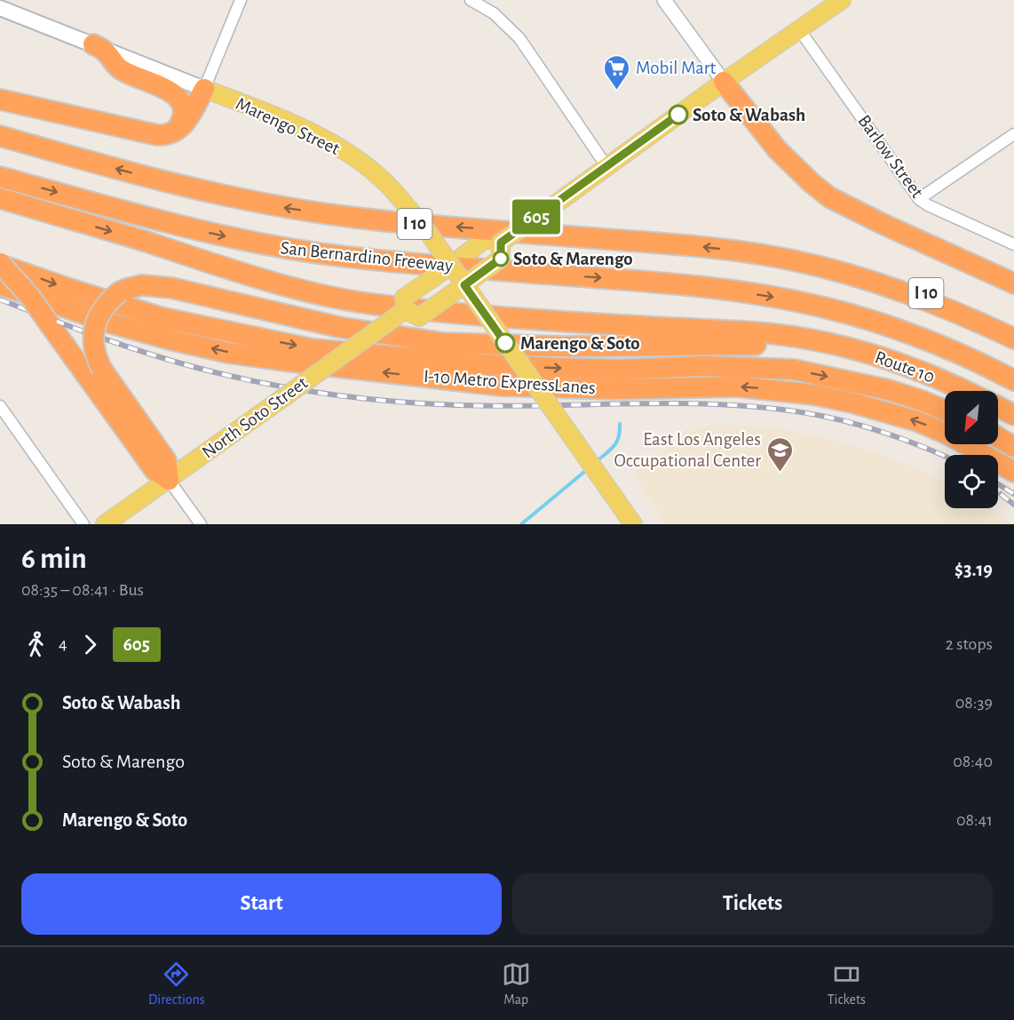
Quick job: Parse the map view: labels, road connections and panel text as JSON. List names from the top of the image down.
{
  "streets": {
    "highway": [
      "I 10",
      "San Bernardino Freeway",
      "Route 10",
      "I-10 Metro ExpressLanes"
    ],
    "main road": ["Marengo Street", "North Soto Street"],
    "street": ["Barlow Street"]
  },
  "crossings": [
    ["Marengo Street", "North Soto Street"],
    ["Barlow Street", "North Soto Street"],
    ["I 10", "San Bernardino Freeway"]
  ],
  "places": {
    "supermarket": ["Mobil Mart"],
    "other": ["Soto & Wabash", "Soto & Marengo", "Marengo & Soto"],
    "school or university": ["East Los Angeles Occupational Center"]
  },
  "lines": ["bus line 605"],
  "north": "bottom left",
  "page": {
    "on_map": "605",
    "heading": ["6 min", "08:35 – 08:41 · Bus", "$3.19"],
    "legs": ["4", "605", "2 stops"],
    "list": [
      {
        "name": "Soto & Wabash",
        "value": "08:39"
      },
      {
        "name": "Soto & Marengo",
        "value": "08:40"
      },
      {
        "name": "Marengo & Soto",
        "value": "08:41"
      }
    ],
    "buttons": ["Start", "Tickets"],
    "tabs": ["Directions", "Map", "Tickets"]
  }
}
